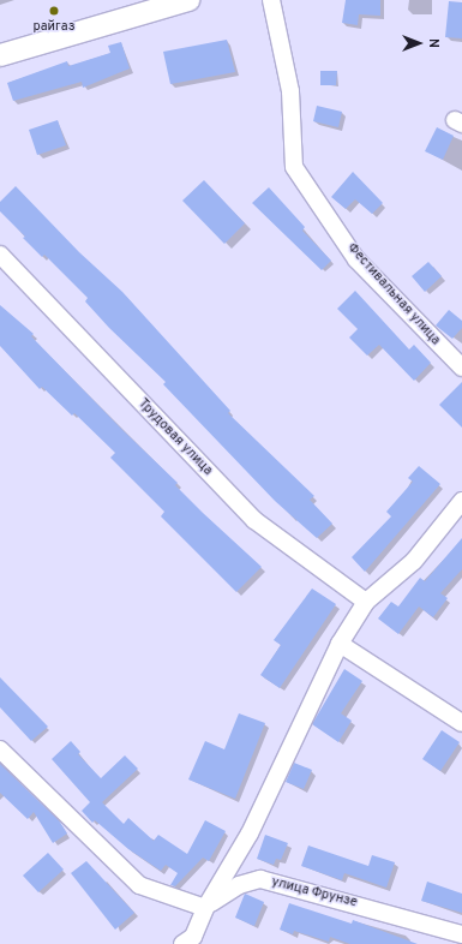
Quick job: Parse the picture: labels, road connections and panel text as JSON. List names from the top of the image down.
{
  "streets": {
    "street": ["Фестивальная улица", "Трудовая улица", "улица Фрунзе"]
  },
  "places": ["райгаз"],
  "north": "right"
}
